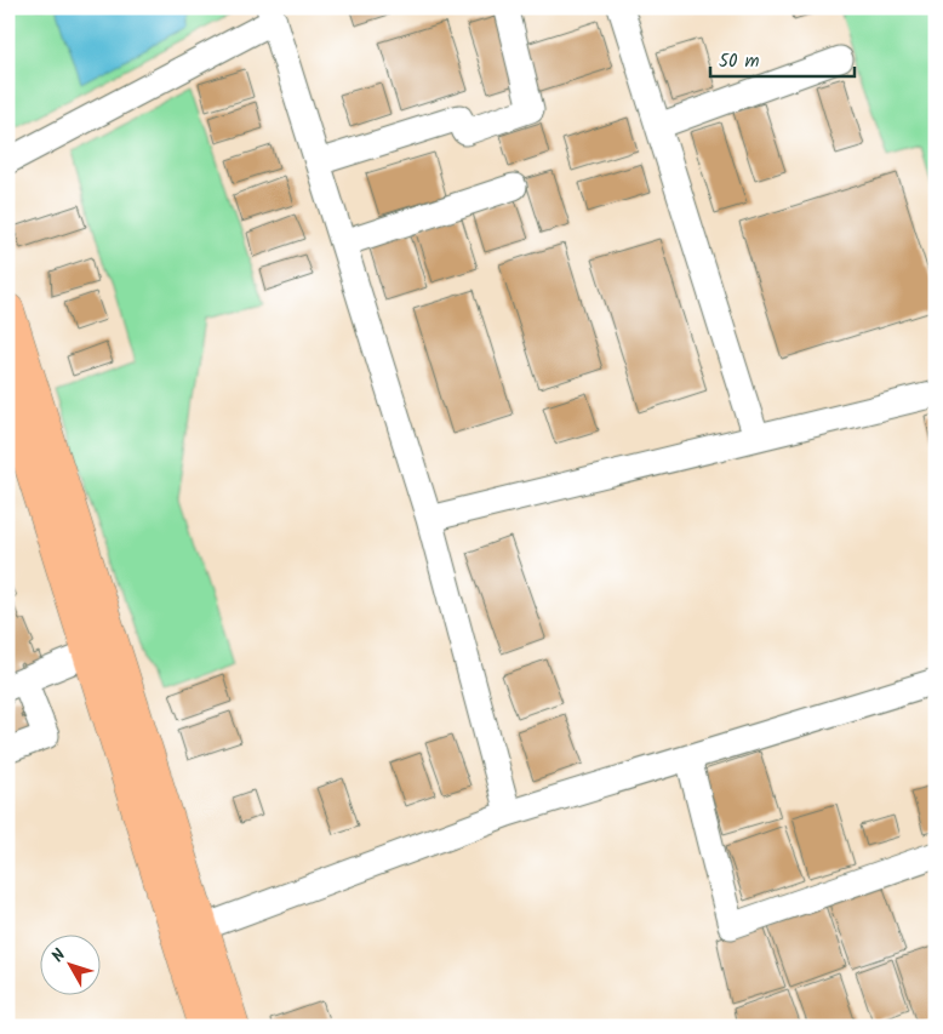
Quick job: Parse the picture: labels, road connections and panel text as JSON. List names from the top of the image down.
{
  "scale_bar": "50 m",
  "north": "top left"
}
